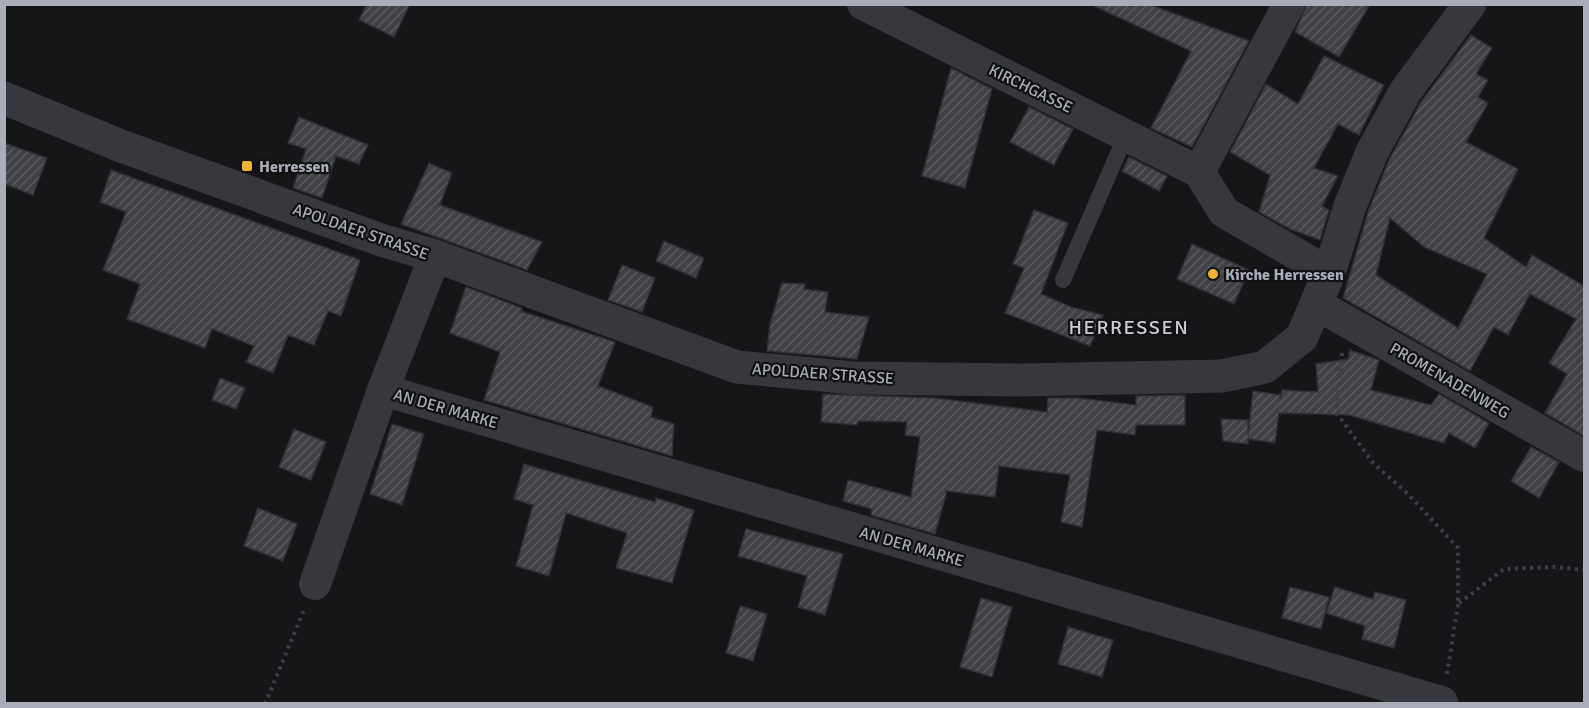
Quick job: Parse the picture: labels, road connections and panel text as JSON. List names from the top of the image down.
{
  "streets": {
    "street": [
      "KIRCHGASSE",
      "APOLDAER STRASSE",
      "PROMENADENWEG",
      "AN DER MARKE"
    ]
  },
  "crossings": [
    ["APOLDAER STRASSE", "PROMENADENWEG"],
    ["APOLDAER STRASSE", "AN DER MARKE"]
  ],
  "districts": ["HERRESSEN"],
  "places": {
    "transit": ["Herressen"],
    "other": ["Kirche Herressen"]
  }
}
